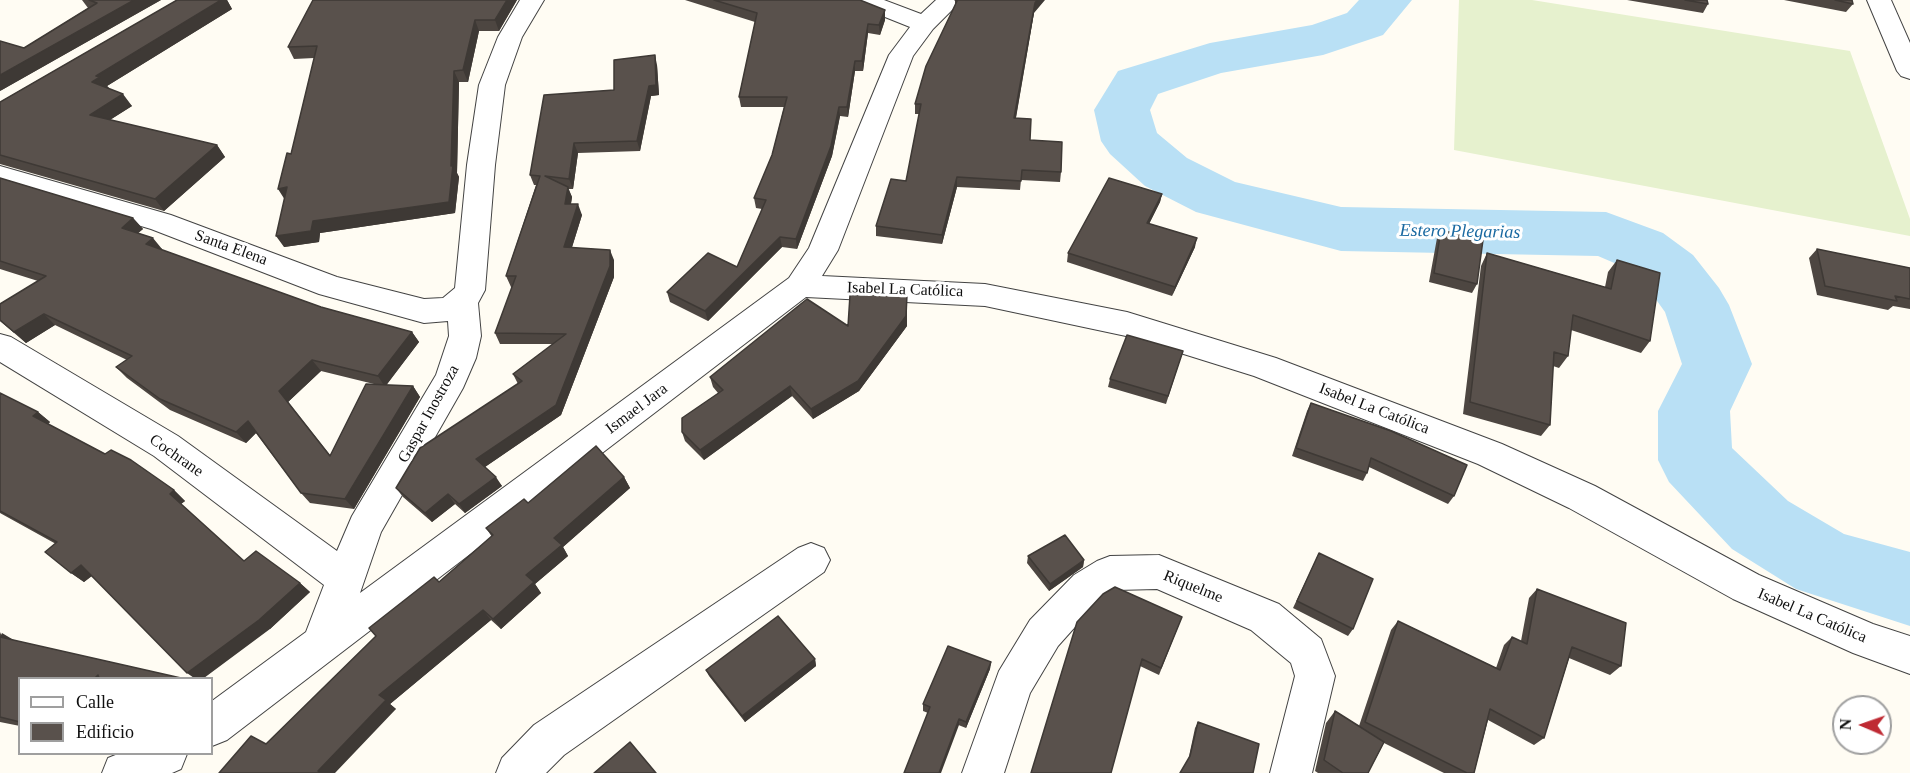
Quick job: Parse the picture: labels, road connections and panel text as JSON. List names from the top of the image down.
{
  "streets": {
    "street": [
      "Santa Elena",
      "Isabel La Católica",
      "Ismael Jara",
      "Gaspar Inostroza",
      "Cochrane",
      "Riquelme"
    ]
  },
  "crossings": [
    ["Santa Elena", "Gaspar Inostroza"],
    ["Isabel La Católica", "Ismael Jara"],
    ["Ismael Jara", "Gaspar Inostroza"],
    ["Gaspar Inostroza", "Cochrane"]
  ],
  "water": ["Estero Plegarias"],
  "legend": ["Calle", "Edificio"],
  "north": "left"
}
